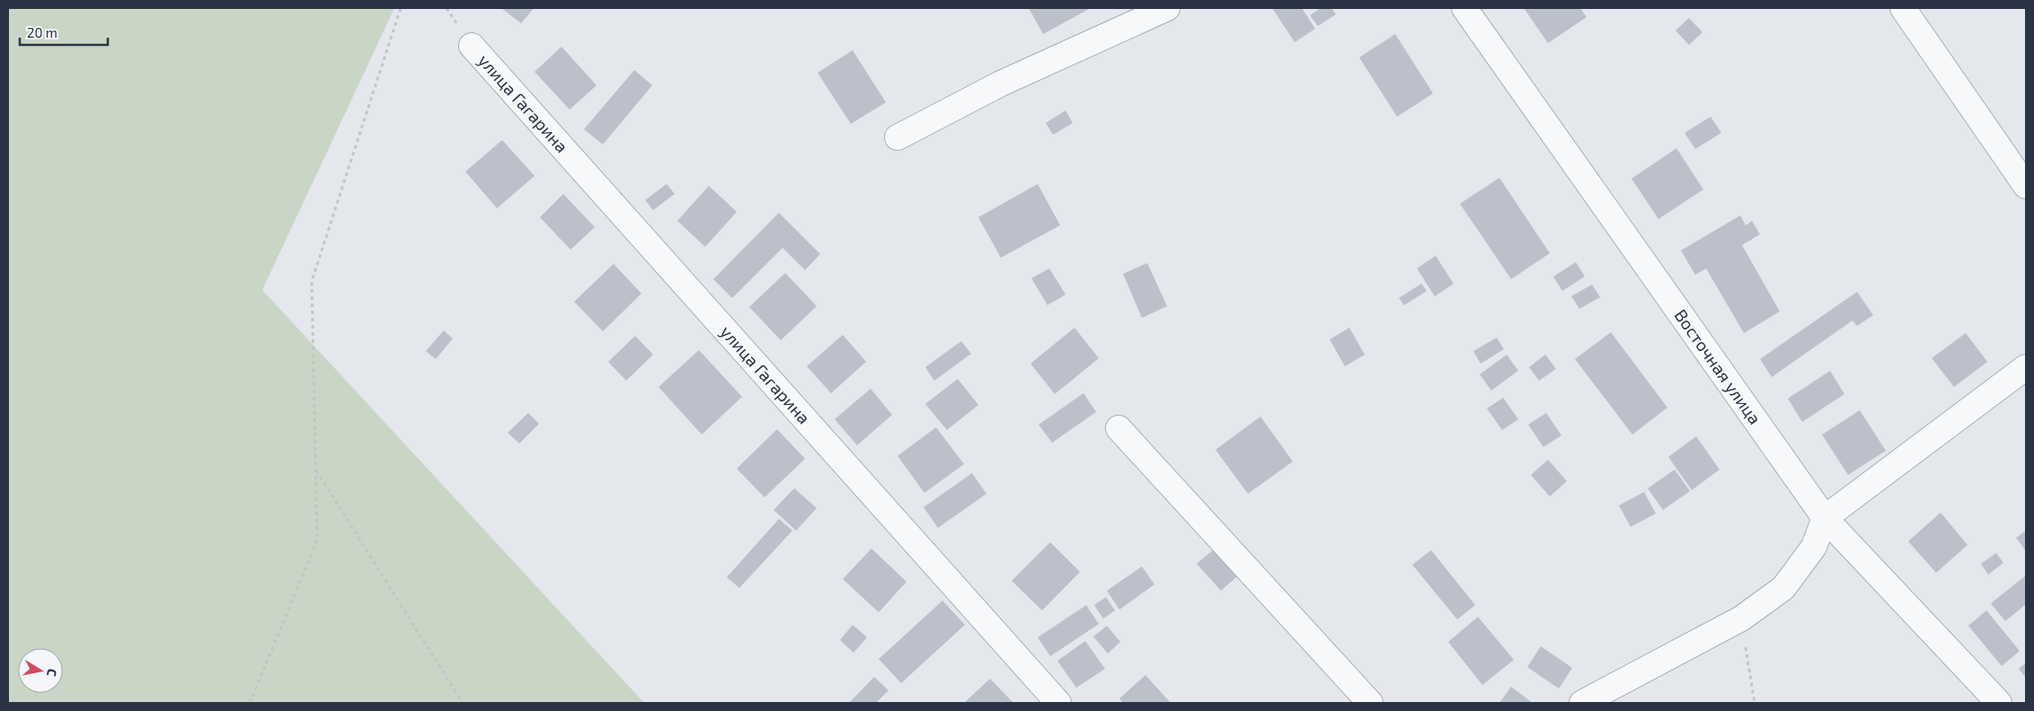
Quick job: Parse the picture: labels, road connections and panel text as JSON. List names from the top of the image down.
{
  "streets": {
    "street": ["улица Гагарина", "Восточная улица"]
  },
  "scale_bar": "20 m",
  "north": "right"
}
